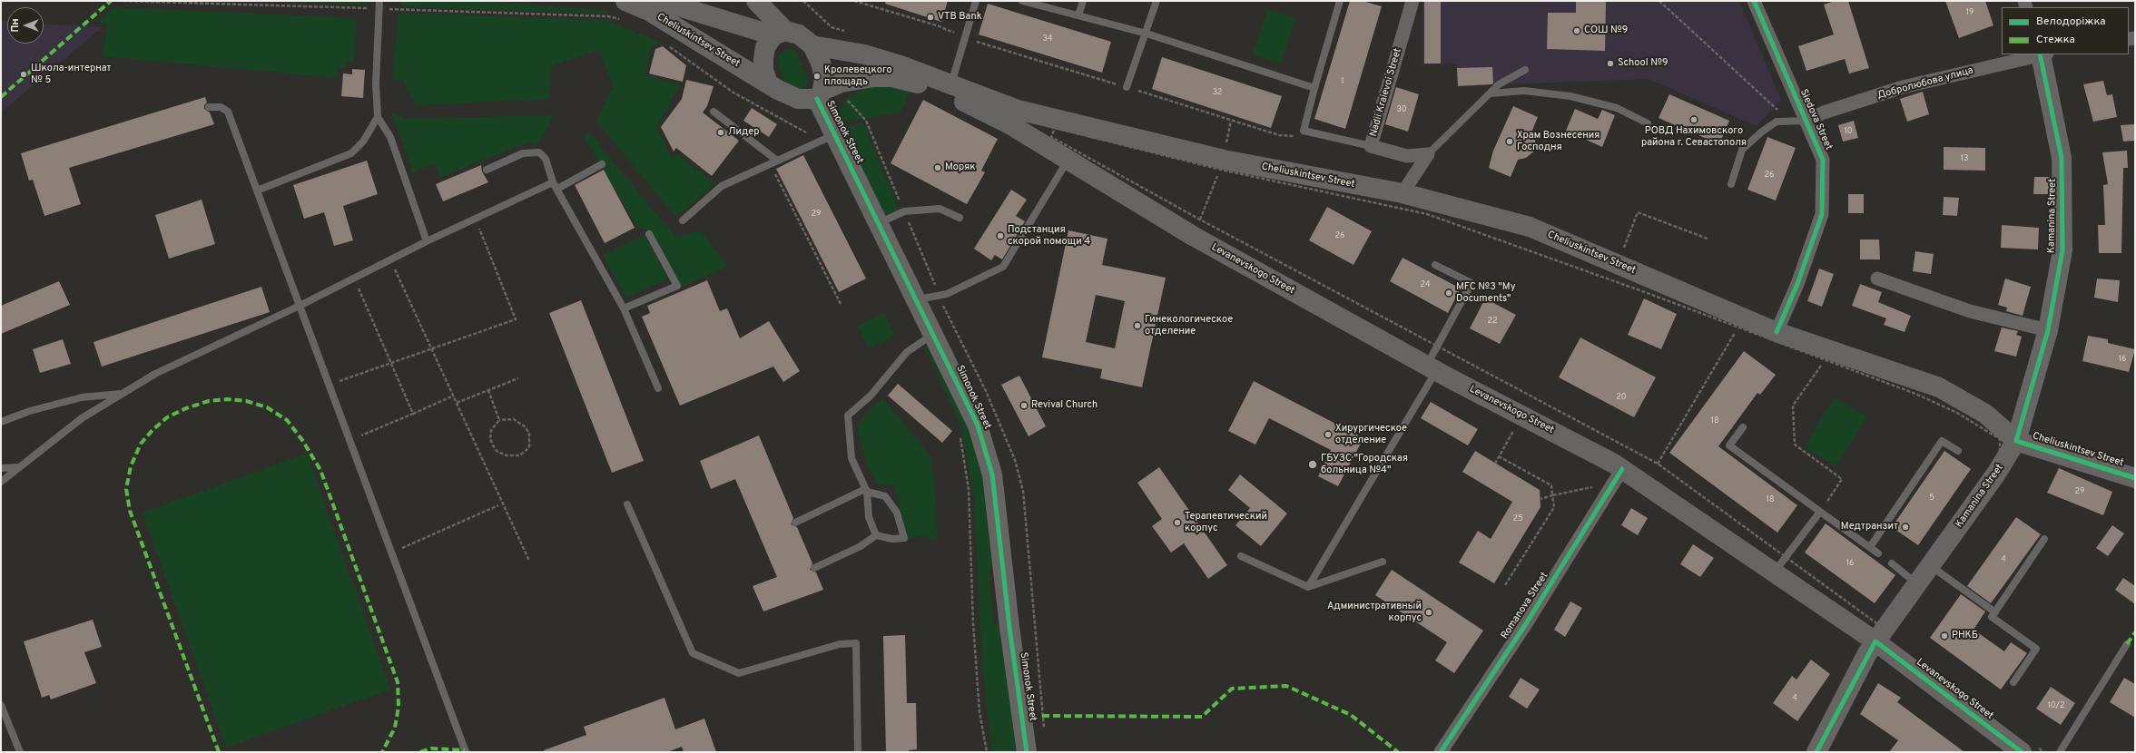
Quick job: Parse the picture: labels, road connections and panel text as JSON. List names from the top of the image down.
{
  "streets": {
    "main road": [
      "Cheliuskintsev Street",
      "Simonok Street",
      "Kamanina Street",
      "Levanevskogo Street"
    ],
    "street": [
      "Добролюбова улица",
      "Nadii Kraievoi Street",
      "Siedova Street",
      "Romanova Street"
    ]
  },
  "crossings": [
    ["Cheliuskintsev Street", "Siedova Street"],
    ["Cheliuskintsev Street", "Simonok Street"],
    ["Cheliuskintsev Street", "Kamanina Street"],
    ["Cheliuskintsev Street", "Levanevskogo Street"],
    ["Добролюбова улица", "Siedova Street"],
    ["Simonok Street", "Levanevskogo Street"],
    ["Kamanina Street", "Levanevskogo Street"],
    ["Levanevskogo Street", "Romanova Street"]
  ],
  "places": [
    "VTB Bank",
    "СОШ №9",
    "School №9",
    "Школа-интернат № 5",
    "Кролевецкого площадь",
    "РОВД Нахимовского района г. Севастополя",
    "Лидер",
    "Храм Вознесения Господня",
    "Моряк",
    "Подстанция скорой помощи 4",
    "MFC №3 \"My Documents\"",
    "Гинекологическое отделение",
    "Revival Church",
    "Хирургическое отделение",
    "ГБУЗС \"Городская больница №4\"",
    "Терапевтический корпус",
    "Медтранзит",
    "Административный корпус",
    "РНКБ"
  ],
  "house_numbers": [
    "19",
    "34",
    "1",
    "32",
    "30",
    "10",
    "13",
    "26",
    "29",
    "26",
    "24",
    "22",
    "16",
    "20",
    "18",
    "29",
    "5",
    "18",
    "25",
    "4",
    "16",
    "4",
    "10/2"
  ],
  "legend": ["Велодоріжка", "Стежка"],
  "north": "left"
}
